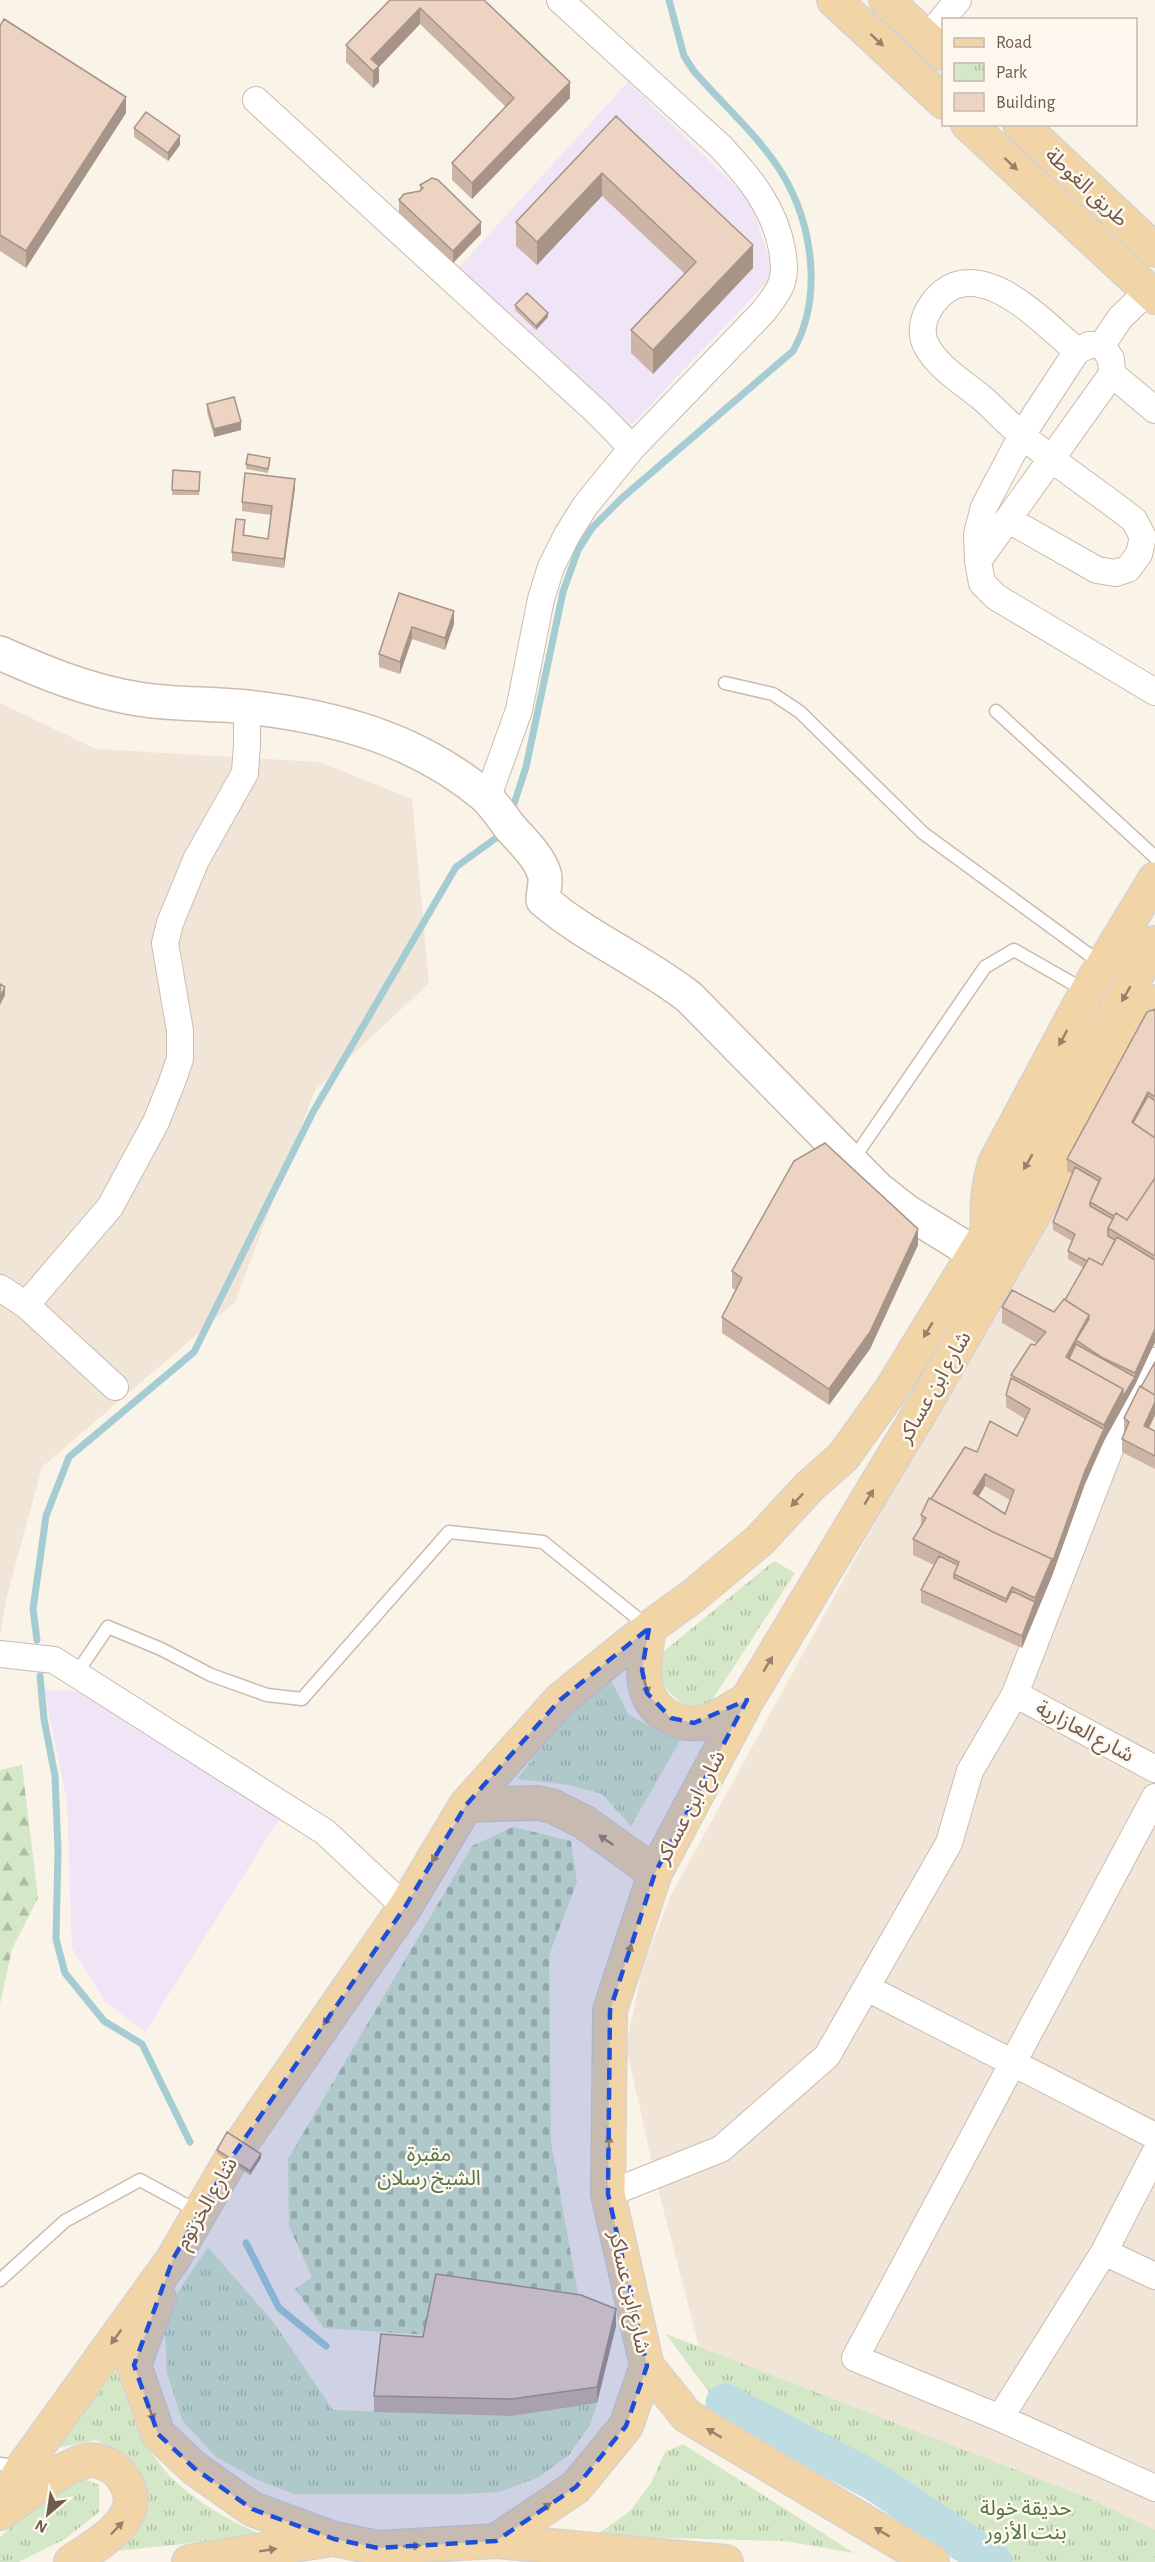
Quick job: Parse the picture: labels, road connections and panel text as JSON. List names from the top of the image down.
{
  "streets": {
    "main road": ["طريق الغوطة", "شارع ابن عساكر", "شارع الخرتوم"],
    "street": ["شارع العازارية"]
  },
  "crossings": [
    ["شارع ابن عساكر", "شارع الخرتوم"]
  ],
  "one_way": ["شارع الخرتوم"],
  "parks": ["مقبرة الشيخ رسلان", "حديقة خولة بنت الأزور"],
  "legend": ["Road", "Park", "Building"],
  "north": "bottom left"
}
